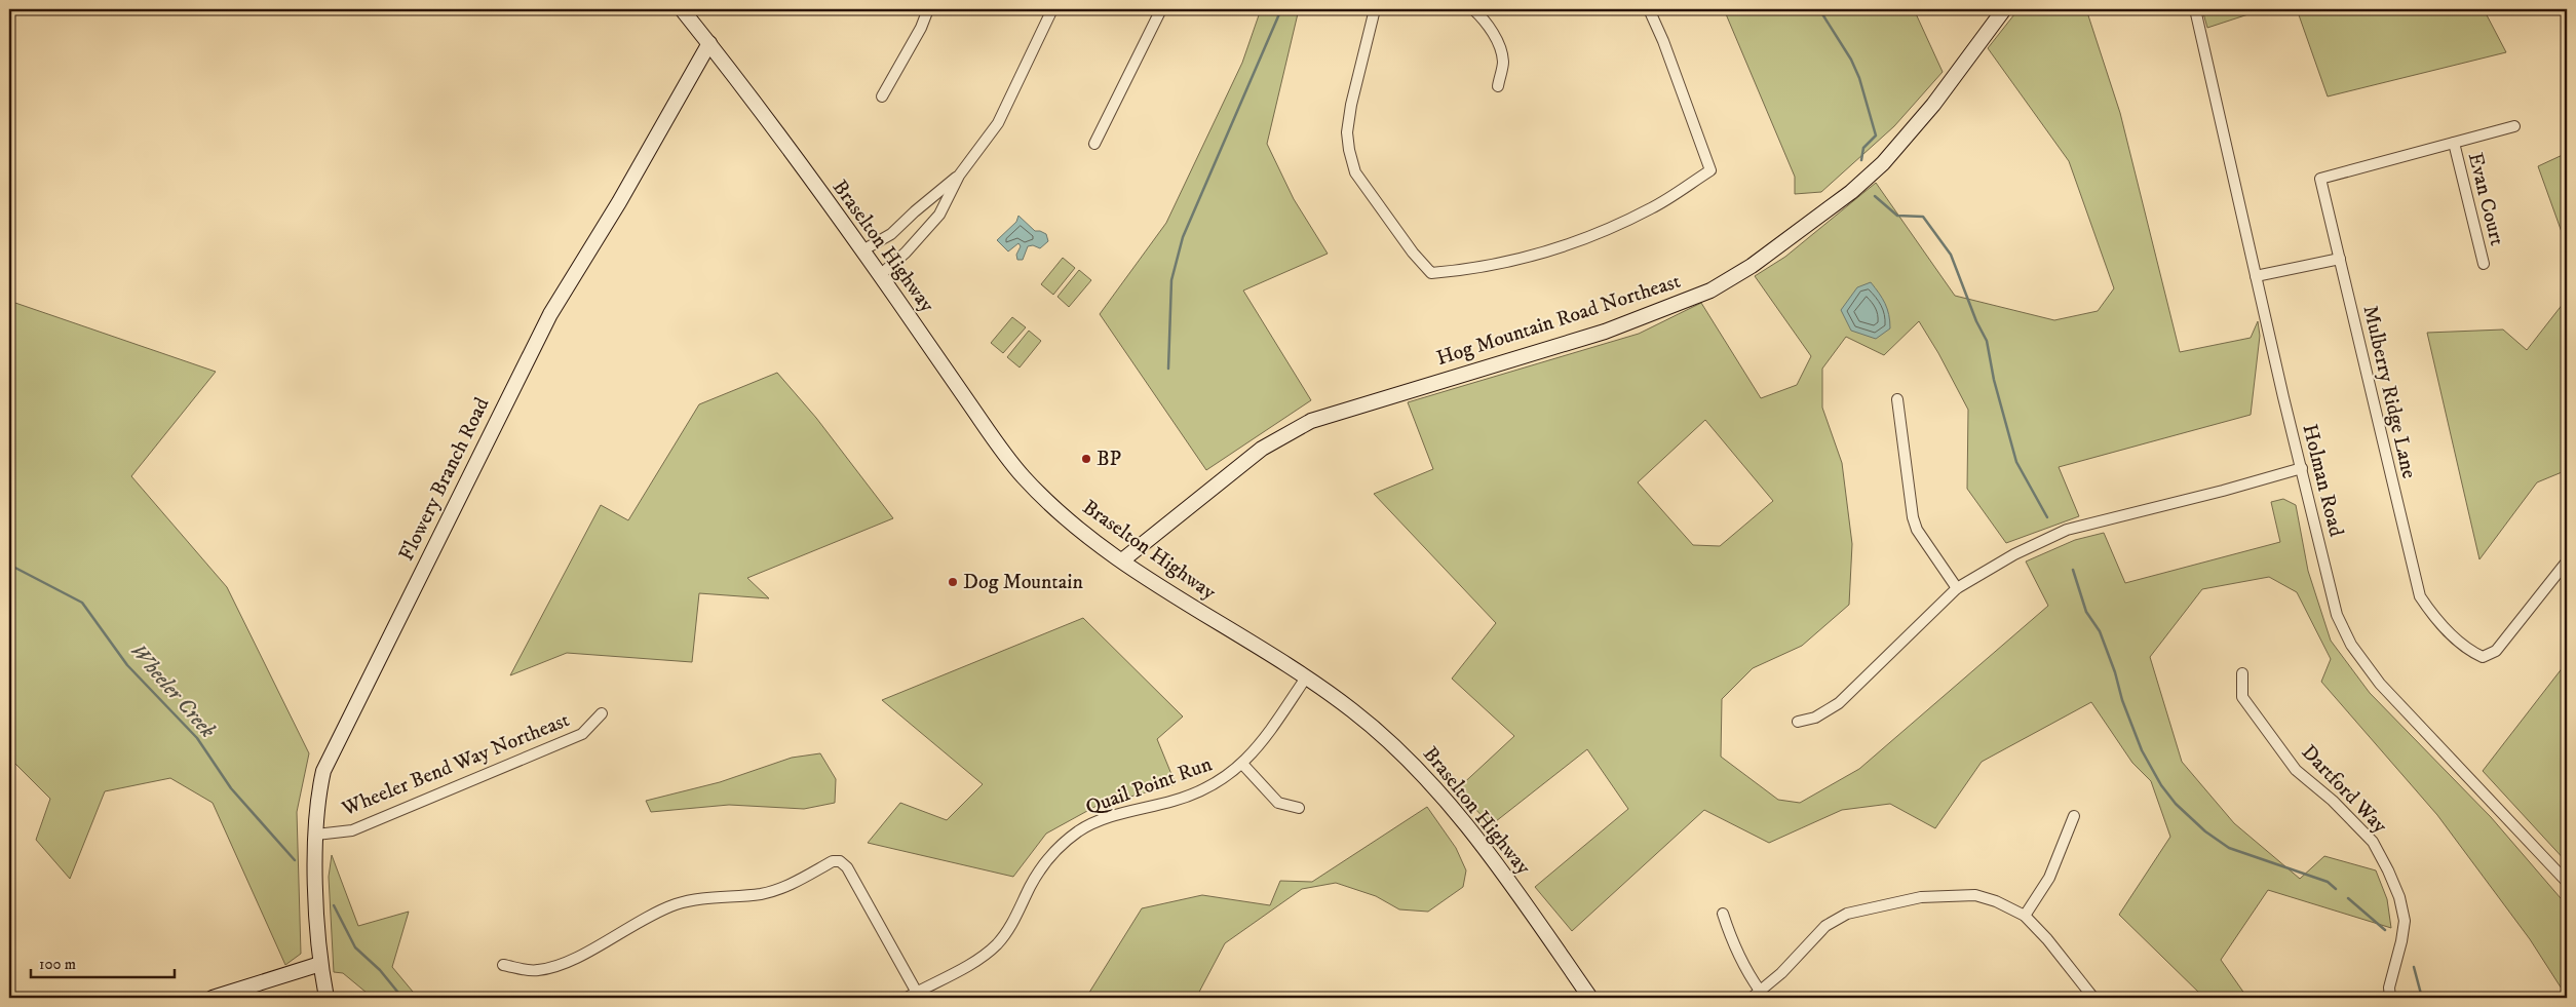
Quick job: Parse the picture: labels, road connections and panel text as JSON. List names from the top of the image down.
{
  "streets": {
    "street": [
      "Evan Court",
      "Braselton Highway",
      "Hog Mountain Road Northeast",
      "Mulberry Ridge Lane",
      "Flowery Branch Road",
      "Holman Road",
      "Wheeler Bend Way Northeast",
      "Quail Point Run",
      "Dartford Way"
    ]
  },
  "crossings": [
    ["Evan Court", "Mulberry Ridge Lane"],
    ["Braselton Highway", "Hog Mountain Road Northeast"],
    ["Braselton Highway", "Flowery Branch Road"],
    ["Braselton Highway", "Quail Point Run"],
    ["Flowery Branch Road", "Wheeler Bend Way Northeast"]
  ],
  "water": ["Wheeler Creek"],
  "places": ["BP", "Dog Mountain"],
  "scale_bar": "100 m"
}
